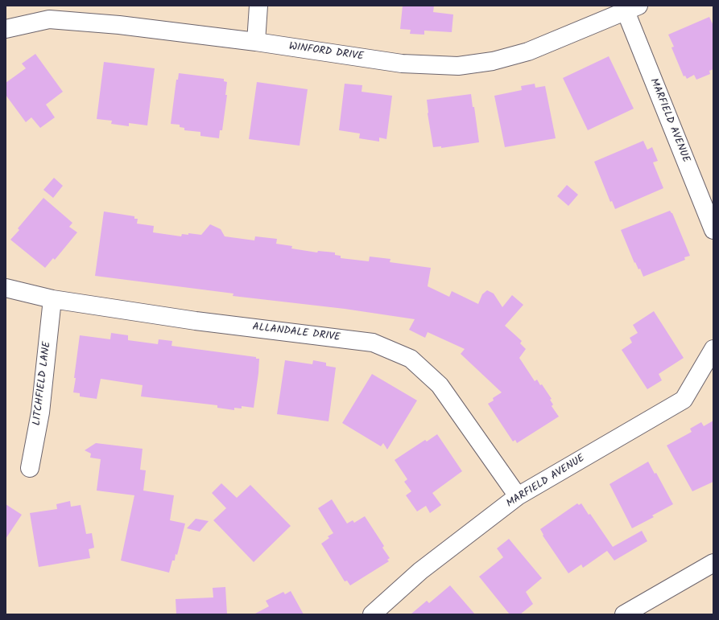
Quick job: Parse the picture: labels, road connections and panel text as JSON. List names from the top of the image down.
{
  "streets": {
    "street": [
      "WINFORD DRIVE",
      "MARFIELD AVENUE",
      "ALLANDALE DRIVE",
      "LITCHFIELD LANE"
    ]
  },
  "crossings": [
    ["WINFORD DRIVE", "MARFIELD AVENUE"],
    ["MARFIELD AVENUE", "ALLANDALE DRIVE"],
    ["ALLANDALE DRIVE", "LITCHFIELD LANE"]
  ]
}
